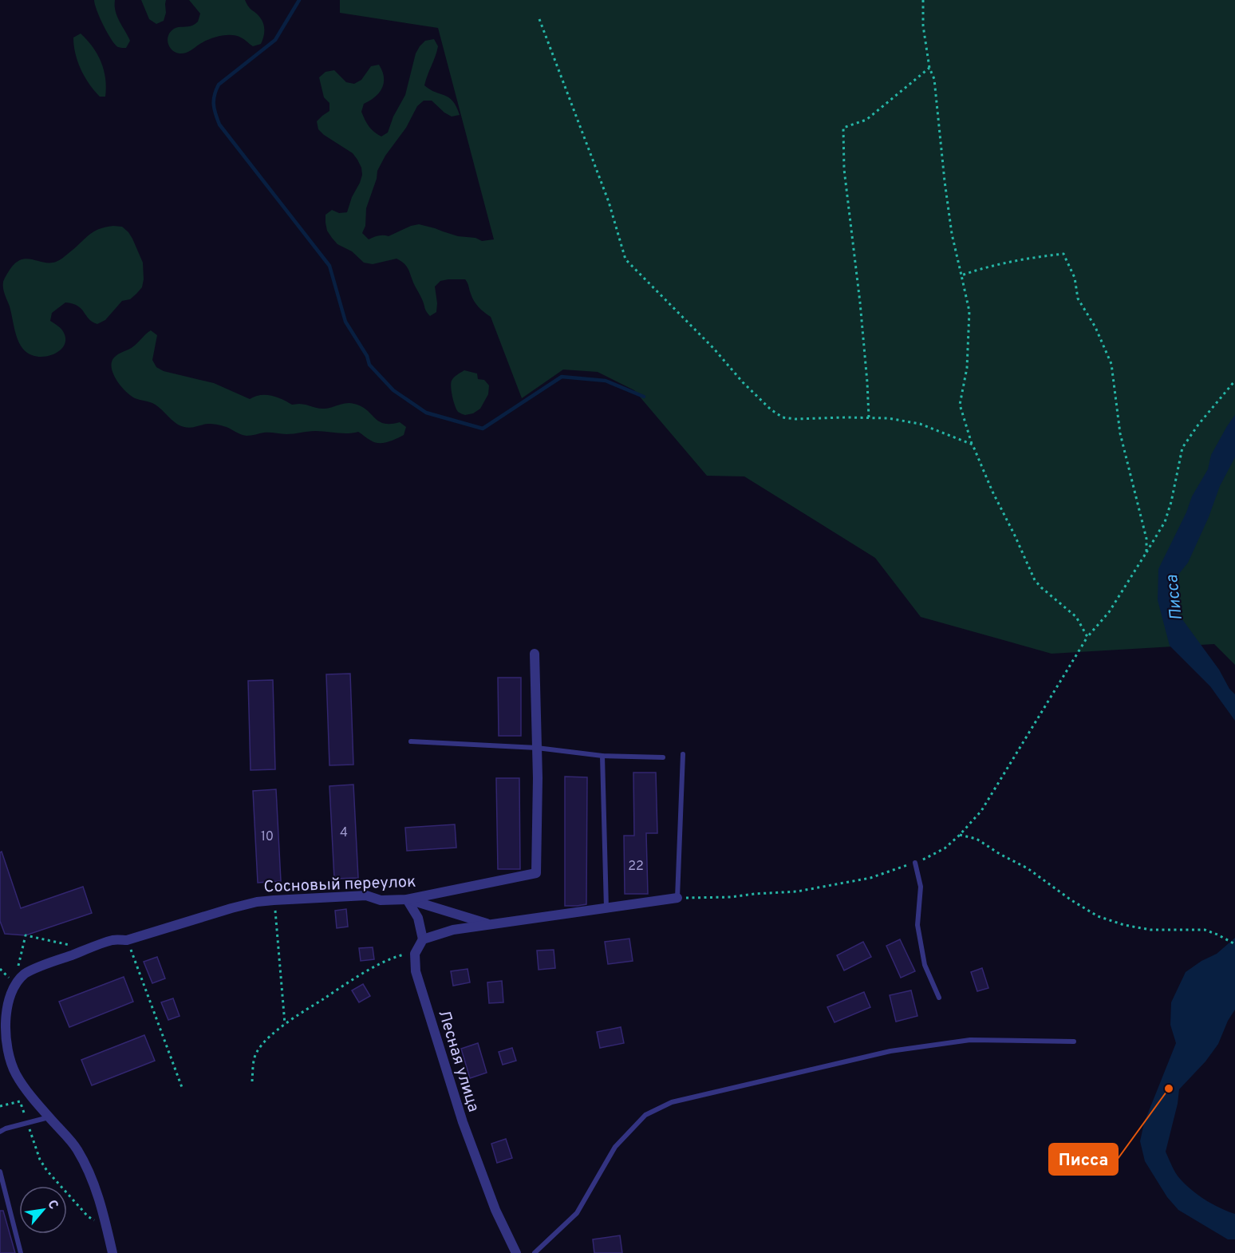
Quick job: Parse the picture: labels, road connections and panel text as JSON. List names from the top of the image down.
{
  "streets": {
    "street": ["Сосновый переулок", "Лесная улица"]
  },
  "water": ["Писса"],
  "places": ["Писса"],
  "house_numbers": ["4", "10", "22"],
  "north": "top right"
}
